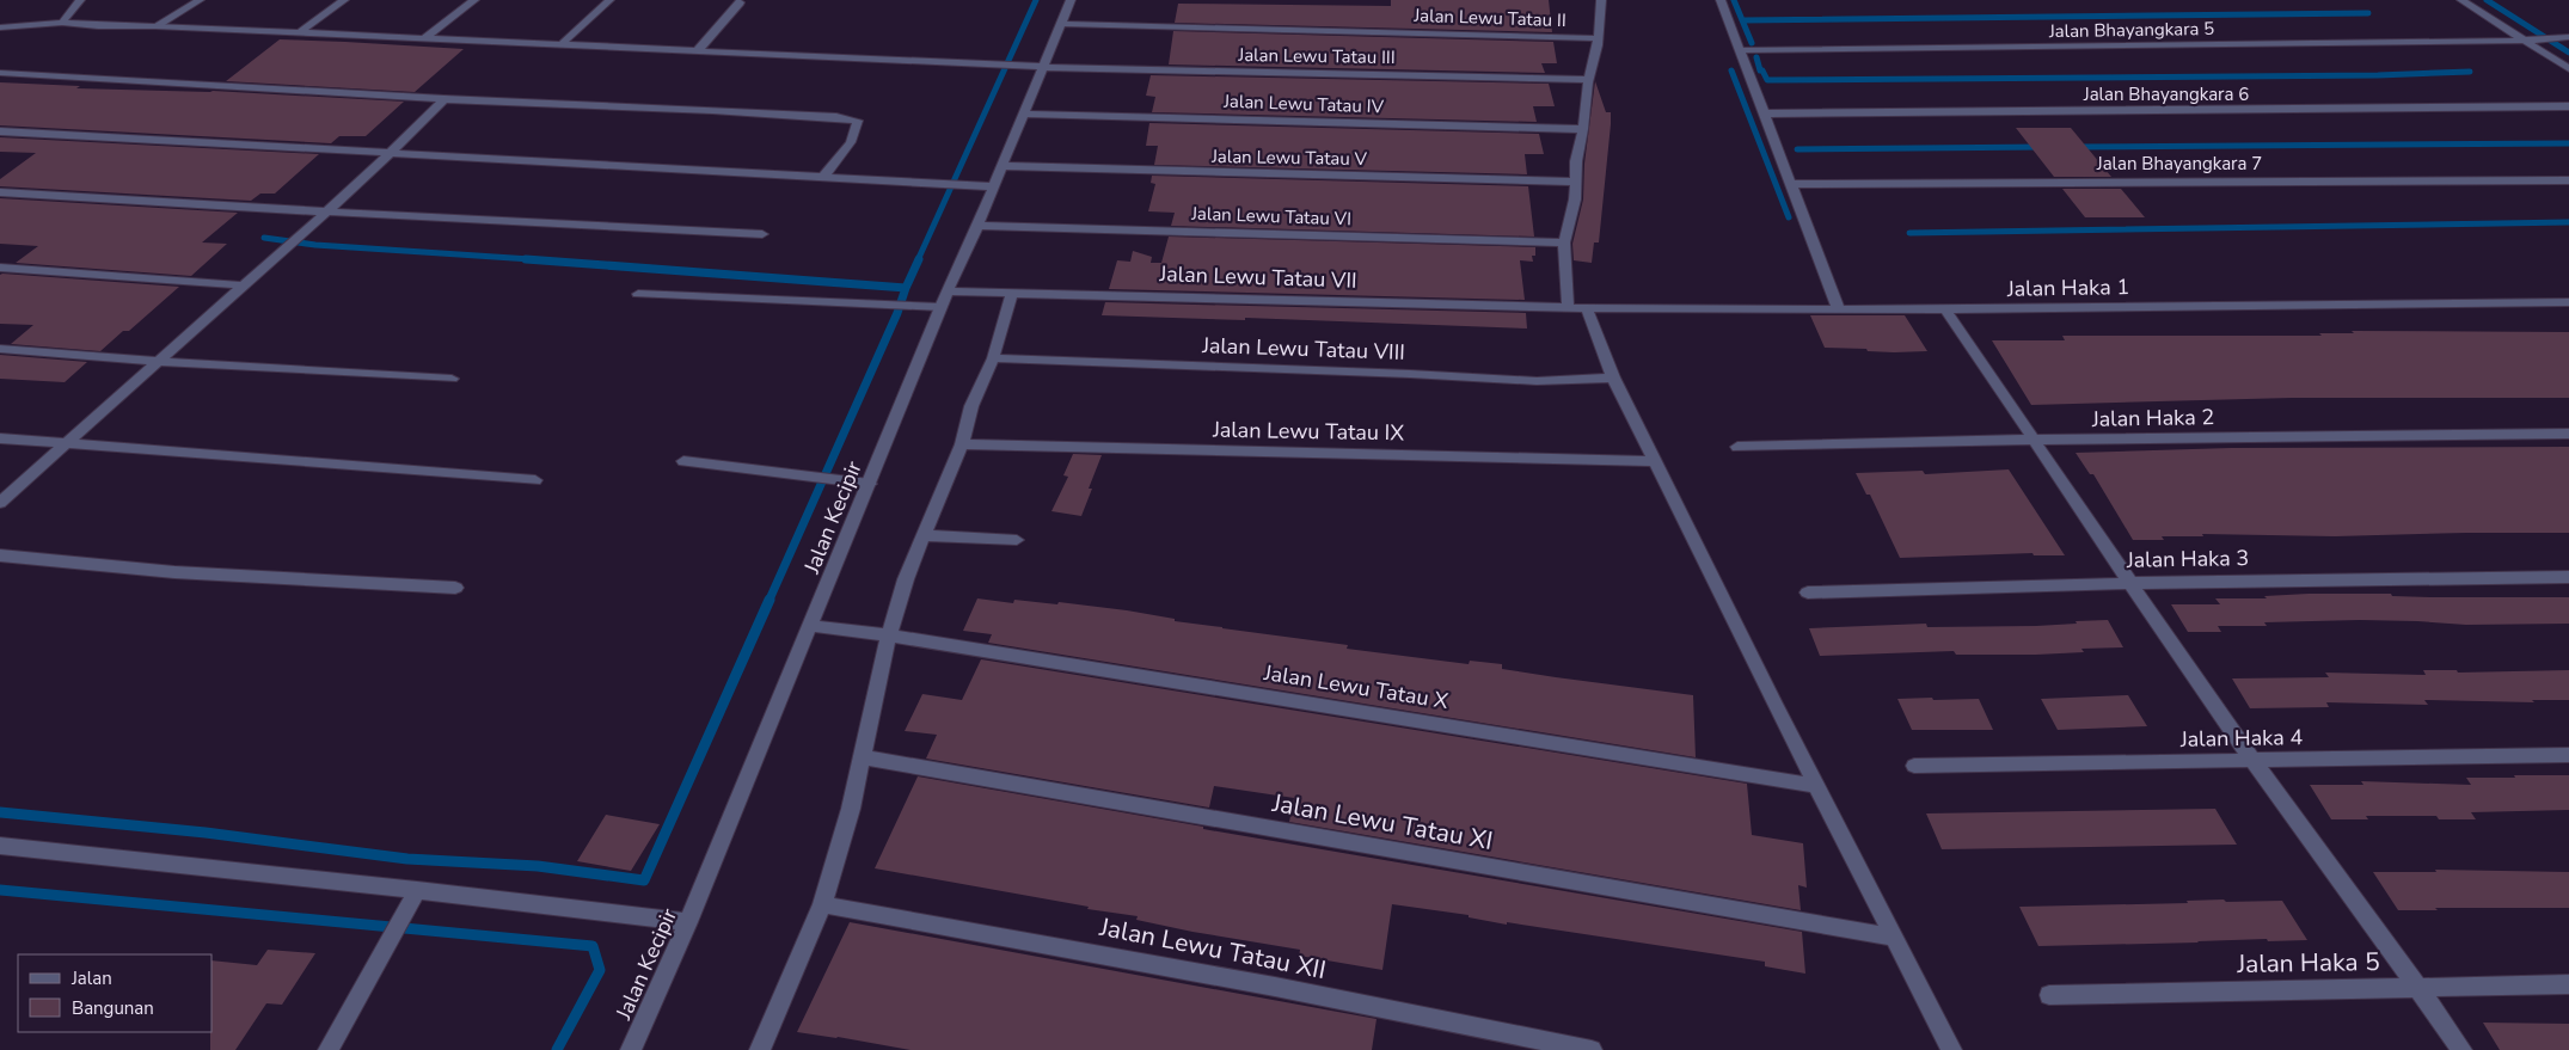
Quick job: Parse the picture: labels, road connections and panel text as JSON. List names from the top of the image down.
{
  "streets": {
    "street": [
      "Jalan Lewu Tatau II",
      "Jalan Bhayangkara 5",
      "Jalan Lewu Tatau III",
      "Jalan Bhayangkara 6",
      "Jalan Lewu Tatau IV",
      "Jalan Lewu Tatau V",
      "Jalan Bhayangkara 7",
      "Jalan Lewu Tatau VI",
      "Jalan Lewu Tatau VII",
      "Jalan Haka 1",
      "Jalan Lewu Tatau VIII",
      "Jalan Haka 2",
      "Jalan Lewu Tatau IX",
      "Jalan Kecipir",
      "Jalan Haka 3",
      "Jalan Lewu Tatau X",
      "Jalan Haka 4",
      "Jalan Lewu Tatau XI",
      "Jalan Lewu Tatau XII",
      "Jalan Haka 5"
    ]
  },
  "crossings": [
    ["Jalan Lewu Tatau II", "Jalan Kecipir"],
    ["Jalan Lewu Tatau III", "Jalan Kecipir"],
    ["Jalan Lewu Tatau IV", "Jalan Kecipir"],
    ["Jalan Lewu Tatau V", "Jalan Kecipir"],
    ["Jalan Lewu Tatau VI", "Jalan Kecipir"],
    ["Jalan Lewu Tatau VII", "Jalan Haka 1"],
    ["Jalan Lewu Tatau VII", "Jalan Kecipir"],
    ["Jalan Kecipir", "Jalan Lewu Tatau X"]
  ],
  "legend": ["Jalan", "Bangunan"]
}
